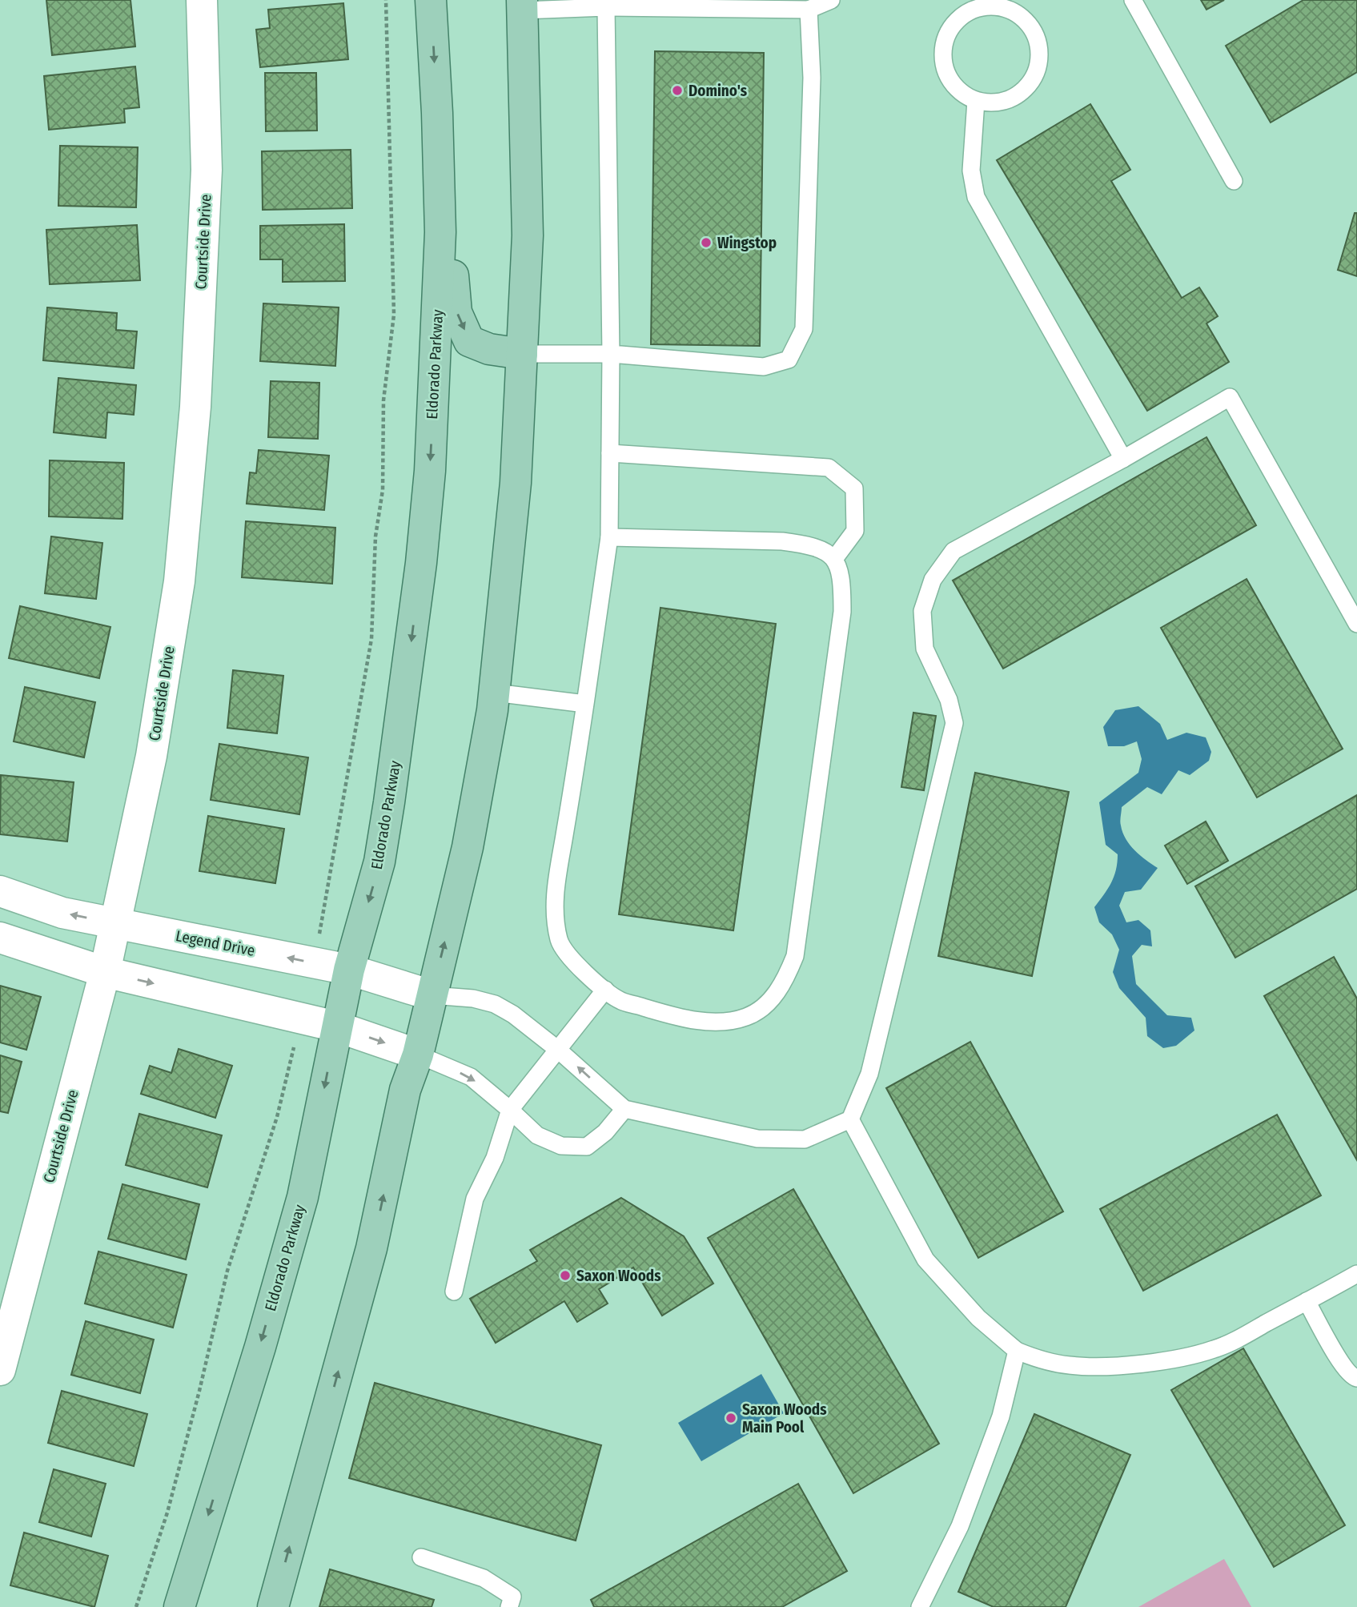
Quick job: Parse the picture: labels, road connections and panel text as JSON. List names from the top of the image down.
{
  "streets": {
    "main road": ["Eldorado Parkway"],
    "street": ["Courtside Drive", "Legend Drive"]
  },
  "crossings": [
    ["Courtside Drive", "Legend Drive"],
    ["Eldorado Parkway", "Legend Drive"]
  ],
  "places": [
    "Domino's",
    "Wingstop",
    "Saxon Woods",
    "Saxon Woods Main Pool"
  ]
}
